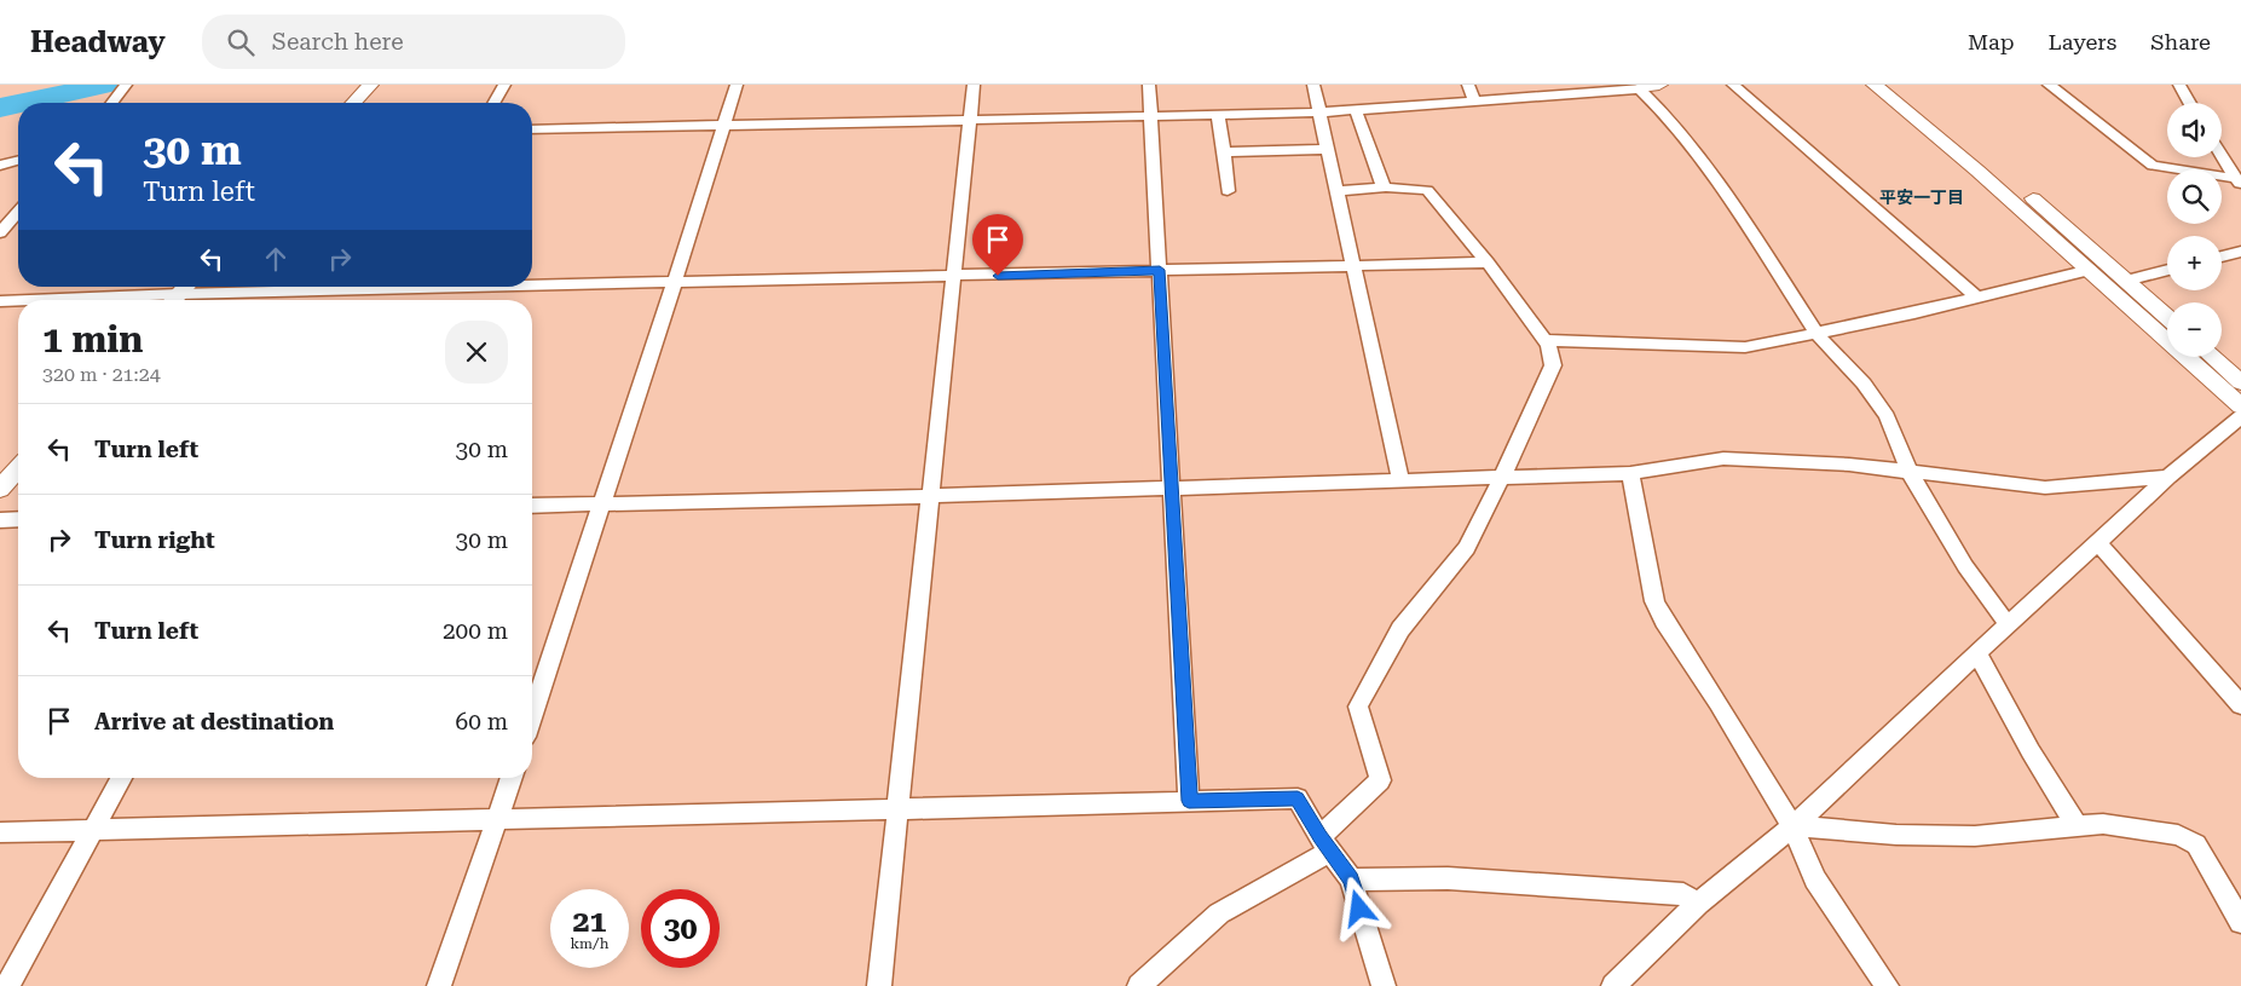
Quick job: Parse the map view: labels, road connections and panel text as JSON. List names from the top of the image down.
{
  "districts": ["平安一丁目"],
  "page": {
    "header": "Headway",
    "search": "Search here",
    "nav": ["Map", "Layers", "Share"],
    "map_buttons": ["+", "−"],
    "turn": ["30 m", "Turn left"],
    "heading": ["1 min", "320 m · 21:24"],
    "list": [
      {
        "name": "Turn left",
        "value": "30 m"
      },
      {
        "name": "Turn right",
        "value": "30 m"
      },
      {
        "name": "Turn left",
        "value": "200 m"
      },
      {
        "name": "Arrive at destination",
        "value": "60 m"
      }
    ],
    "speed": "21 km/h",
    "limit": "30"
  }
}
